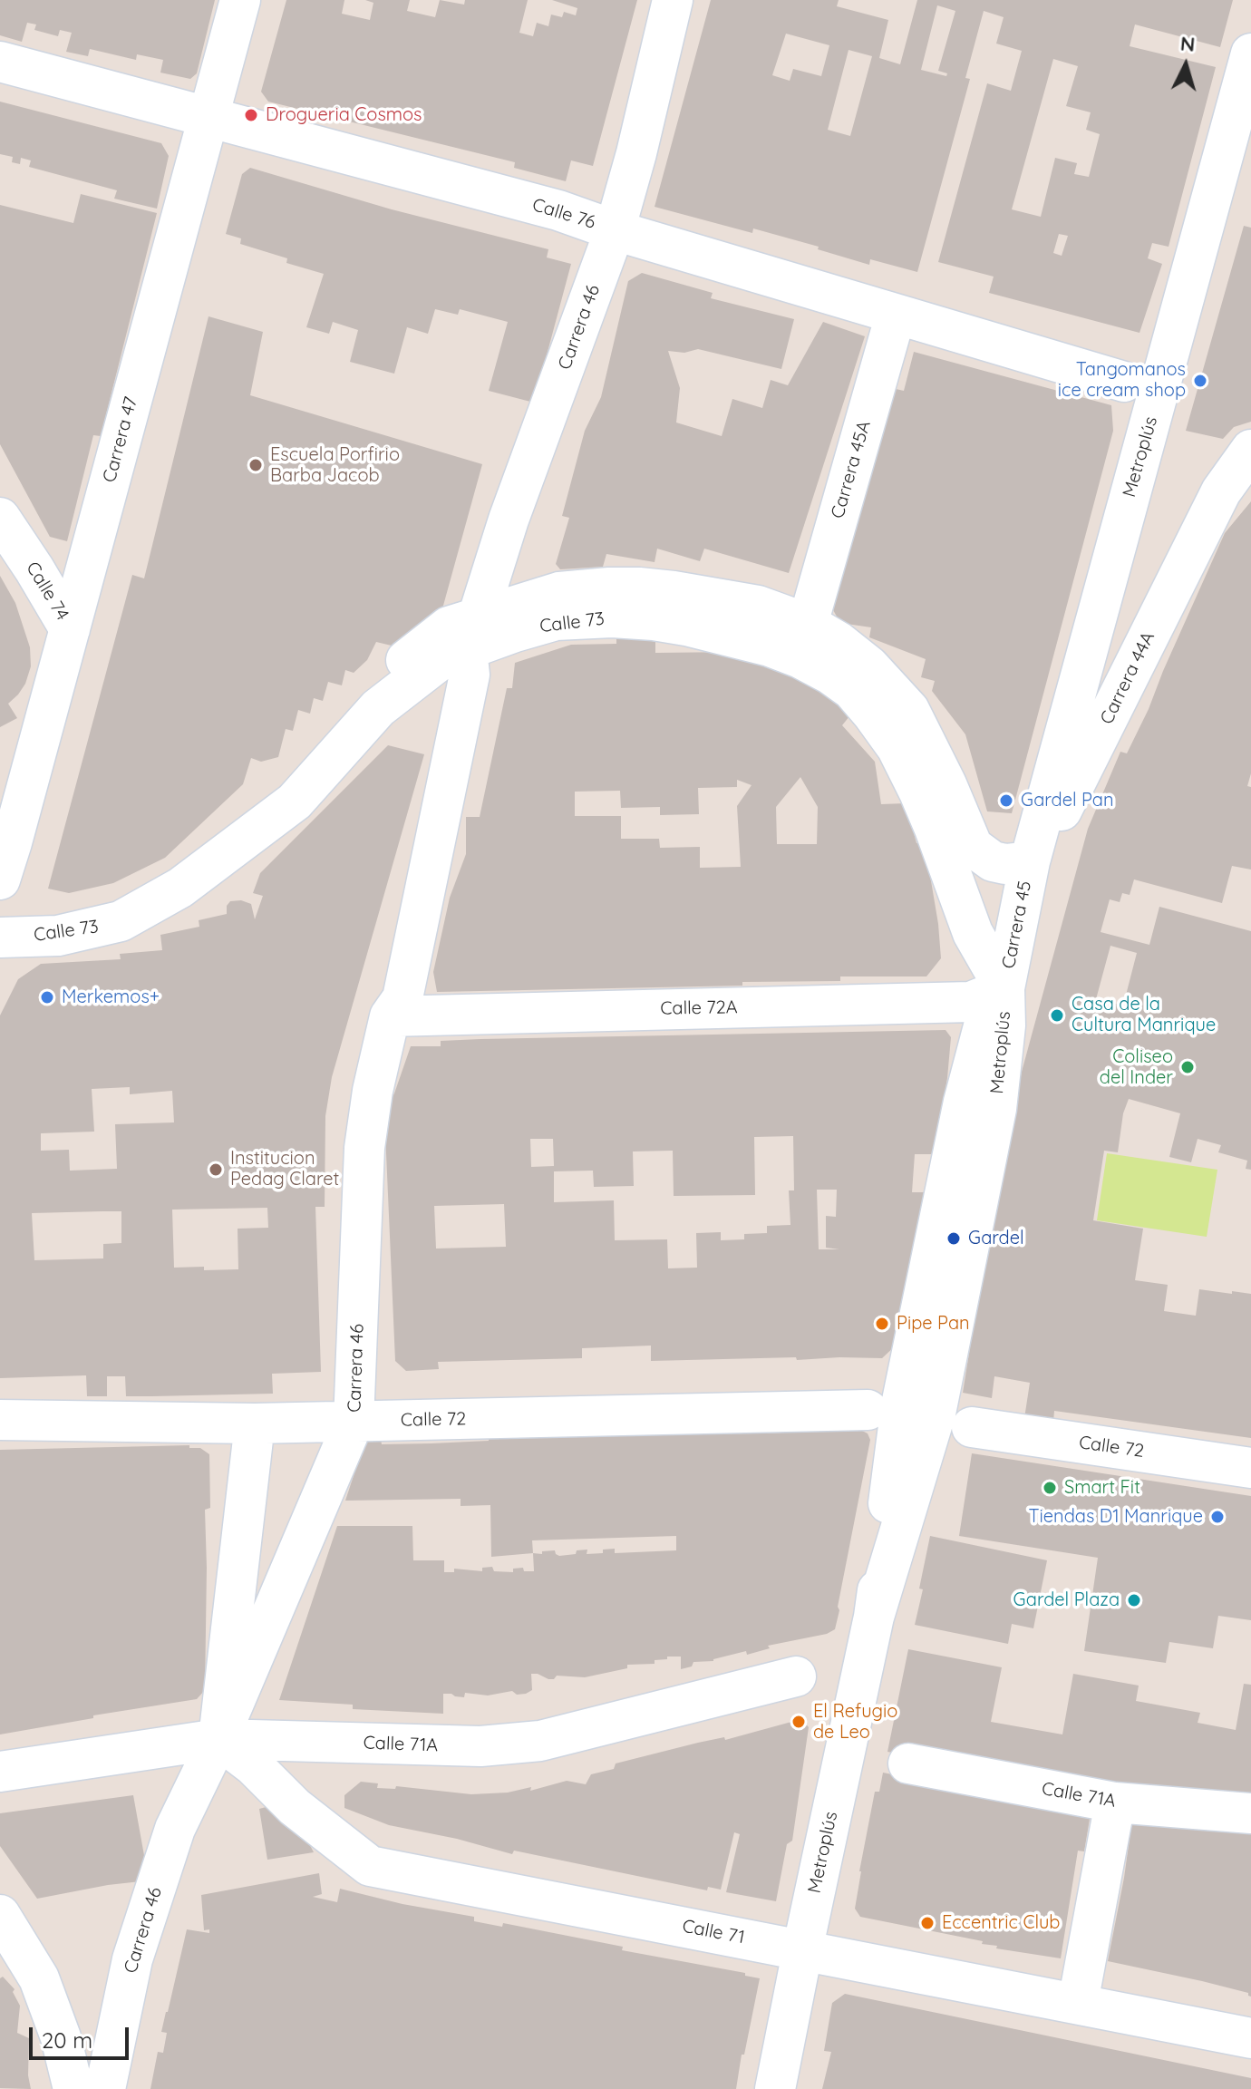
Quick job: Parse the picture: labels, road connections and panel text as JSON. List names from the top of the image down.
{
  "streets": {
    "street": [
      "Calle 76",
      "Carrera 46",
      "Carrera 47",
      "Metroplús",
      "Carrera 45A",
      "Calle 74",
      "Calle 73",
      "Carrera 44A",
      "Carrera 45",
      "Calle 72A",
      "Calle 72",
      "Calle 71A",
      "Calle 71"
    ]
  },
  "crossings": [
    ["Calle 76", "Carrera 46"],
    ["Calle 76", "Carrera 47"],
    ["Calle 76", "Carrera 45A"],
    ["Carrera 46", "Calle 73"],
    ["Carrera 46", "Calle 72A"],
    ["Carrera 46", "Calle 72"],
    ["Carrera 46", "Calle 71A"],
    ["Carrera 46", "Calle 71"],
    ["Carrera 47", "Calle 74"],
    ["Metroplús", "Calle 73"],
    ["Metroplús", "Carrera 44A"],
    ["Metroplús", "Carrera 45"],
    ["Metroplús", "Calle 72A"],
    ["Metroplús", "Calle 71"],
    ["Carrera 45A", "Calle 73"],
    ["Calle 73", "Carrera 44A"],
    ["Calle 73", "Carrera 45"],
    ["Calle 73", "Calle 72A"],
    ["Carrera 44A", "Carrera 45"],
    ["Carrera 45", "Calle 72A"],
    ["Calle 71A", "Calle 71"]
  ],
  "places": [
    "Drogueria Cosmos",
    "Tangomanos ice cream shop",
    "Escuela Porfirio Barba Jacob",
    "Gardel Pan",
    "Merkemos+",
    "Casa de la Cultura Manrique",
    "Coliseo del Inder",
    "Institucion Pedag Claret",
    "Gardel",
    "Pipe Pan",
    "Smart Fit",
    "Tiendas D1 Manrique",
    "Gardel Plaza",
    "El Refugio de Leo",
    "Eccentric Club"
  ],
  "scale_bar": "20 m",
  "north": "top"
}
